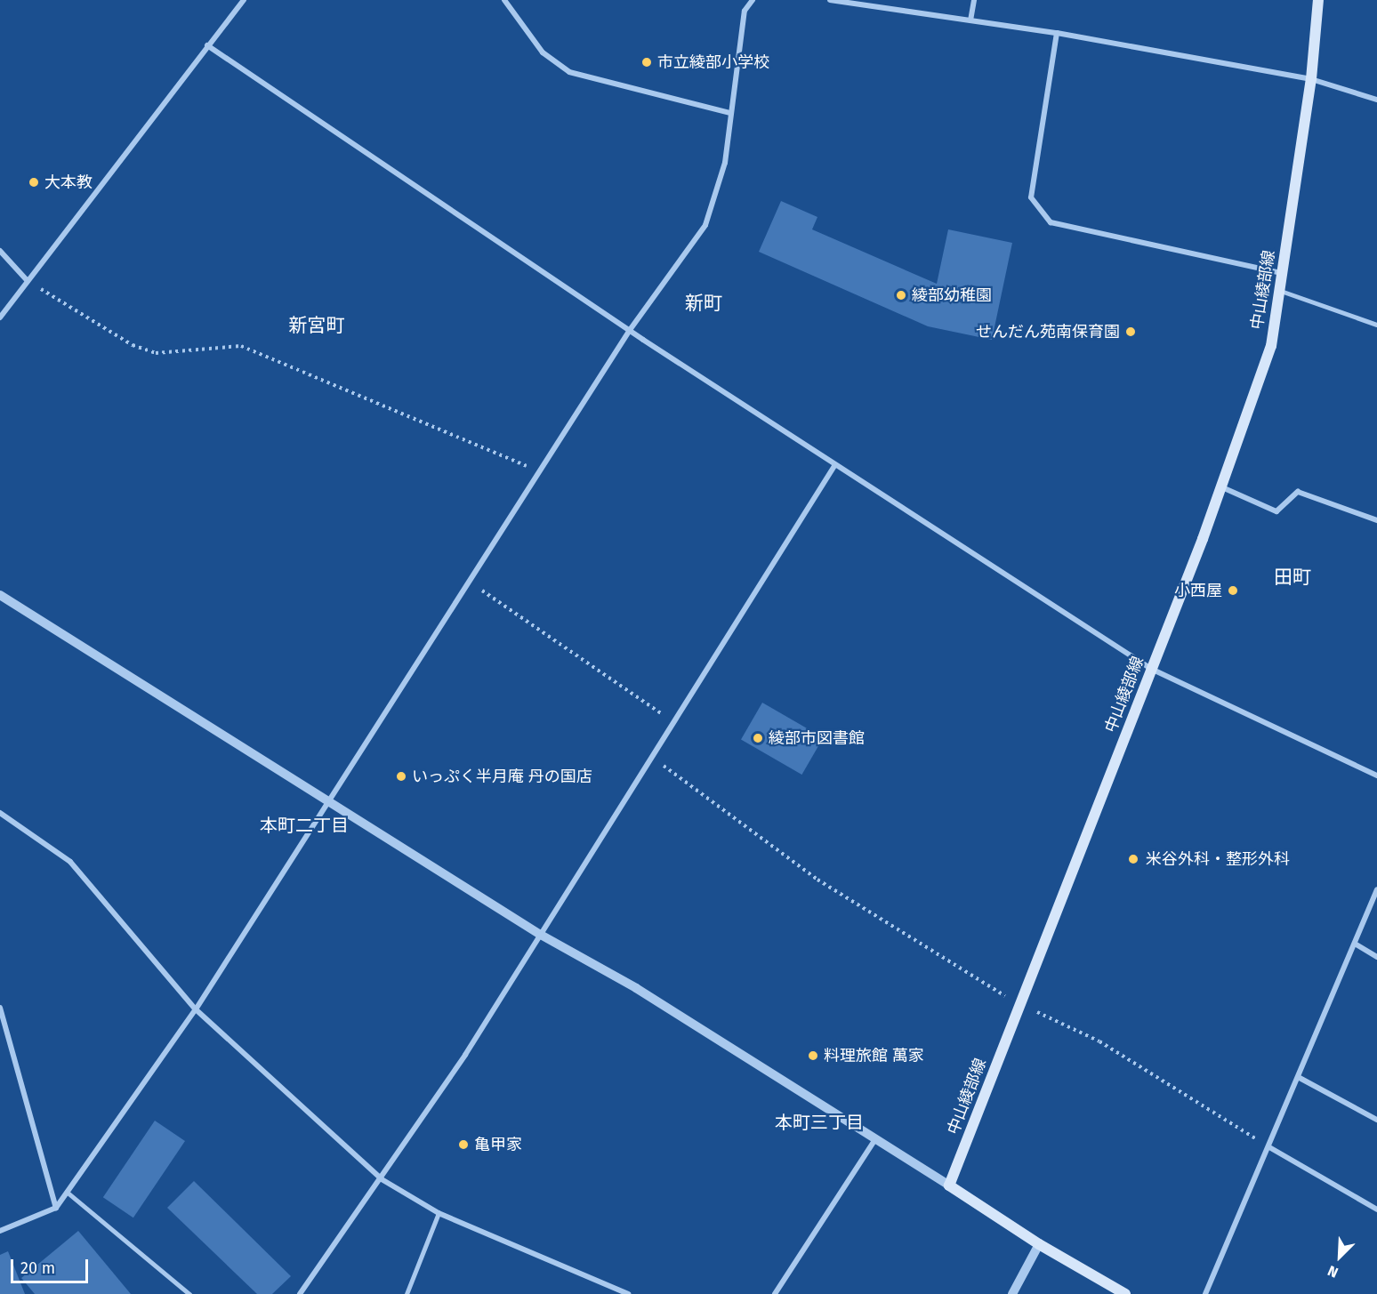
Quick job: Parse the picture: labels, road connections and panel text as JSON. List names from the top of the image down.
{
  "streets": {
    "main road": ["中山綾部線"]
  },
  "districts": [
    "新町",
    "新宮町",
    "田町",
    "本町二丁目",
    "本町三丁目"
  ],
  "places": [
    "市立綾部小学校",
    "大本教",
    "綾部幼稚園",
    "せんだん苑南保育園",
    "小西屋",
    "綾部市図書館",
    "いっぷく半月庵 丹の国店",
    "米谷外科・整形外科",
    "料理旅館 萬家",
    "亀甲家"
  ],
  "scale_bar": "20 m",
  "north": "bottom left"
}
